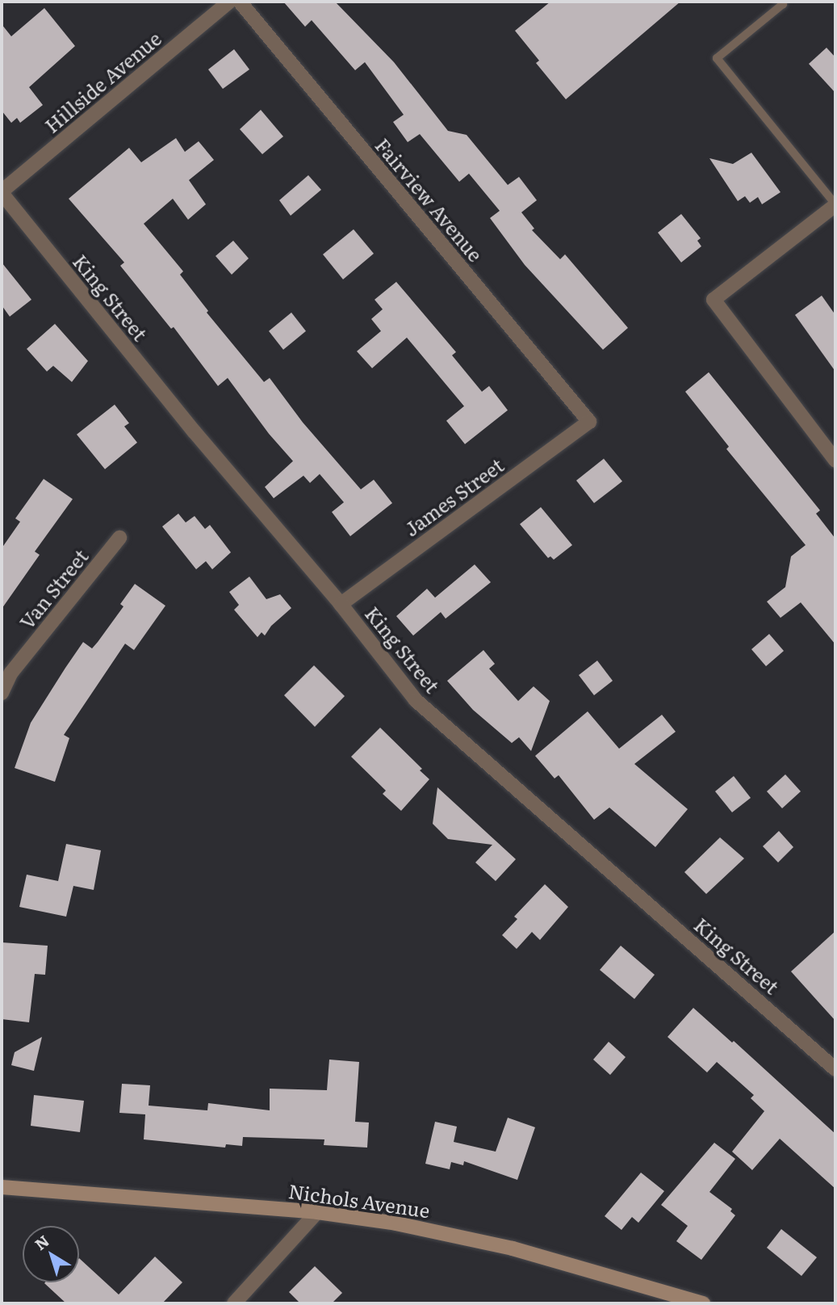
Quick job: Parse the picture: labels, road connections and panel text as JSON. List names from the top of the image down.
{
  "streets": {
    "main road": ["Nichols Avenue"],
    "street": [
      "Hillside Avenue",
      "Fairview Avenue",
      "King Street",
      "James Street",
      "Van Street"
    ]
  },
  "crossings": [
    ["Hillside Avenue", "King Street"],
    ["Fairview Avenue", "James Street"],
    ["King Street", "James Street"]
  ],
  "north": "top left"
}
